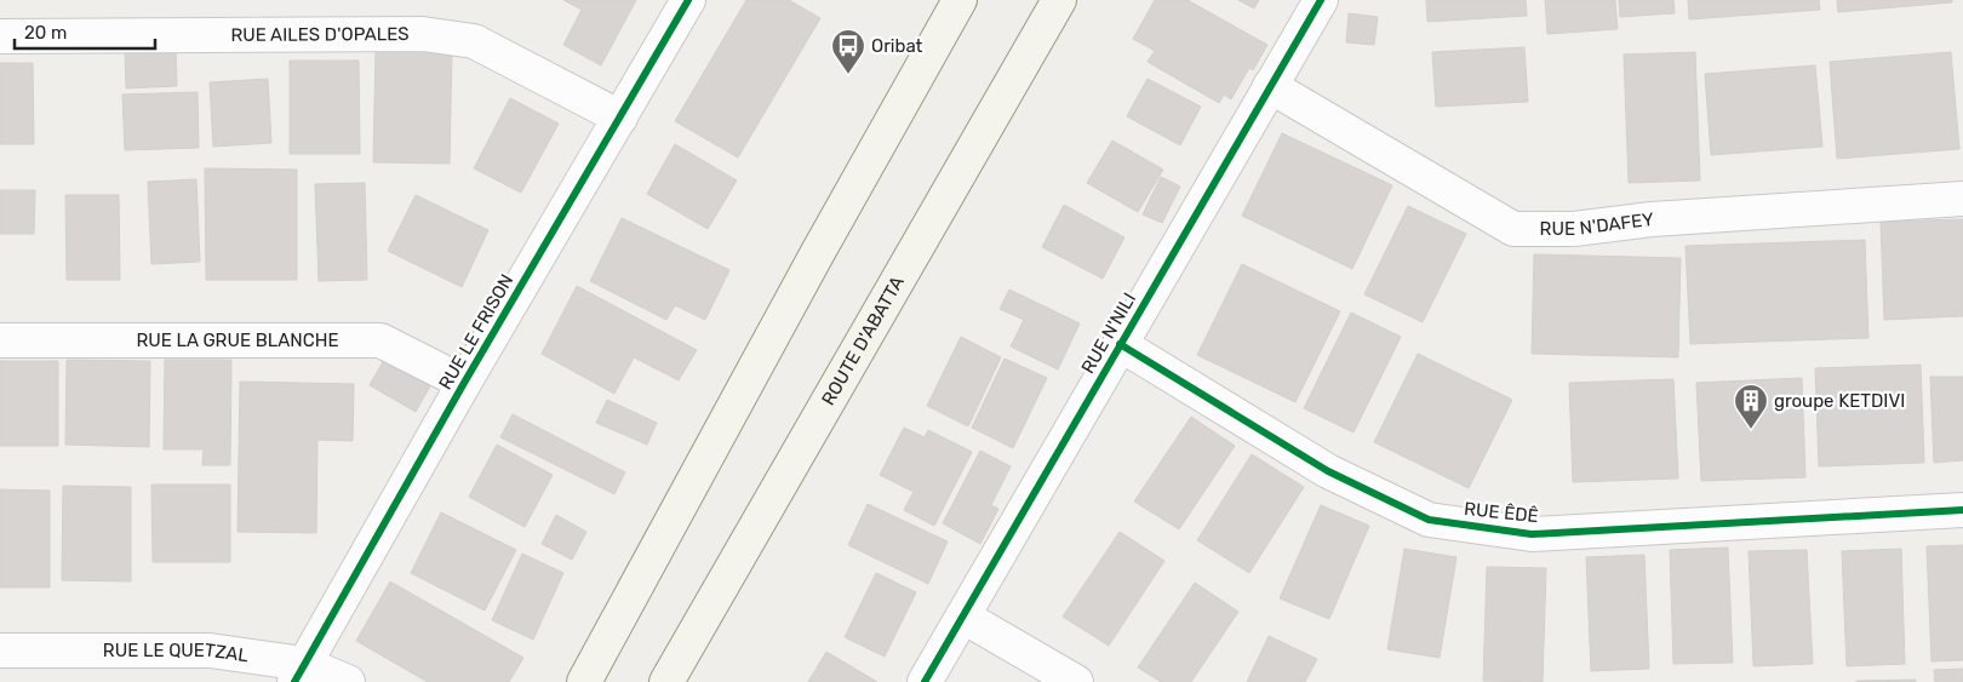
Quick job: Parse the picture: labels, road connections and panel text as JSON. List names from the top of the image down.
{
  "streets": {
    "street": [
      "RUE AILES D'OPALES",
      "RUE N'DAFEY",
      "RUE LE FRISON",
      "RUE N'NILI",
      "RUE LA GRUE BLANCHE",
      "ROUTE D'ABATTA",
      "RUE ÊDÊ",
      "RUE LE QUETZAL"
    ]
  },
  "crossings": [
    ["RUE AILES D'OPALES", "RUE LE FRISON"],
    ["RUE N'DAFEY", "RUE N'NILI"],
    ["RUE LE FRISON", "RUE LA GRUE BLANCHE"],
    ["RUE LE FRISON", "RUE LE QUETZAL"],
    ["RUE N'NILI", "RUE ÊDÊ"]
  ],
  "places": {
    "bus stop": ["Oribat"],
    "building": ["groupe KETDIVI"]
  },
  "scale_bar": "20 m"
}
